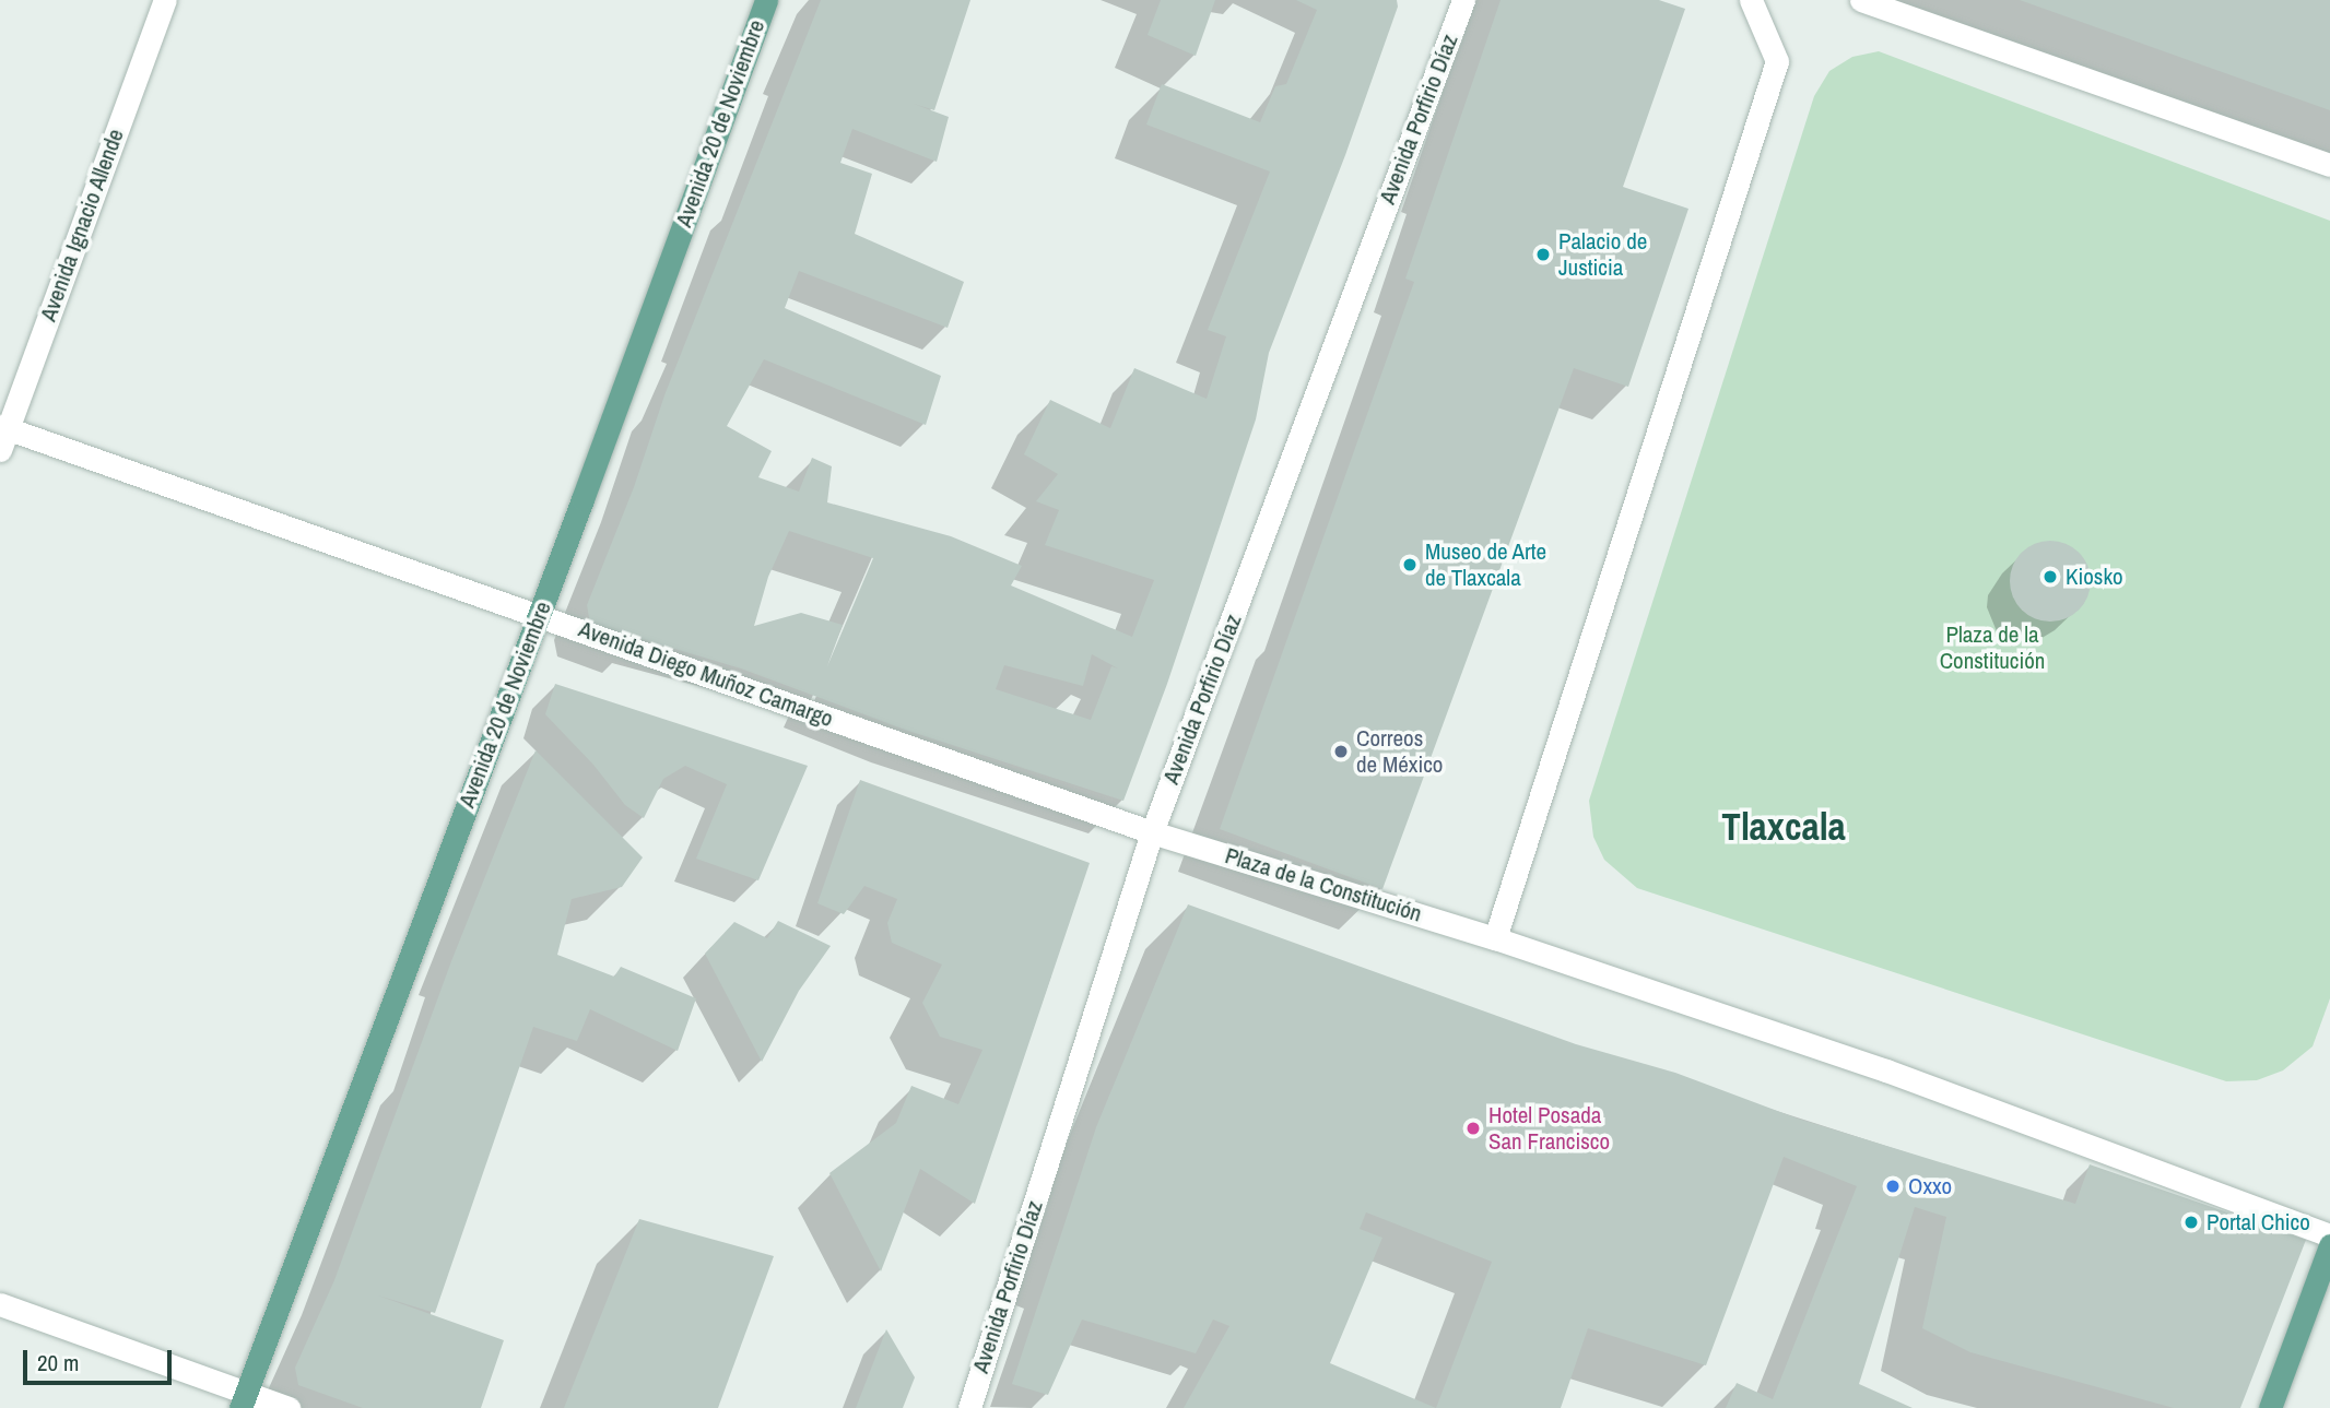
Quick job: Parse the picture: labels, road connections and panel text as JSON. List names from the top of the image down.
{
  "streets": {
    "main road": ["Avenida 20 de Noviembre"],
    "street": [
      "Avenida Porfirio Díaz",
      "Avenida Ignacio Allende",
      "Avenida Diego Muñoz Camargo",
      "Plaza de la Constitución"
    ]
  },
  "crossings": [
    ["Avenida Porfirio Díaz", "Avenida Diego Muñoz Camargo"],
    ["Avenida Porfirio Díaz", "Plaza de la Constitución"],
    ["Avenida 20 de Noviembre", "Avenida Diego Muñoz Camargo"],
    ["Avenida Ignacio Allende", "Avenida Diego Muñoz Camargo"],
    ["Avenida Diego Muñoz Camargo", "Plaza de la Constitución"]
  ],
  "districts": ["Tlaxcala"],
  "parks": ["Plaza de la Constitución"],
  "places": [
    "Palacio de Justicia",
    "Museo de Arte de Tlaxcala",
    "Kiosko",
    "Correos de México",
    "Hotel Posada San Francisco",
    "Oxxo",
    "Portal Chico"
  ],
  "scale_bar": "20 m"
}
